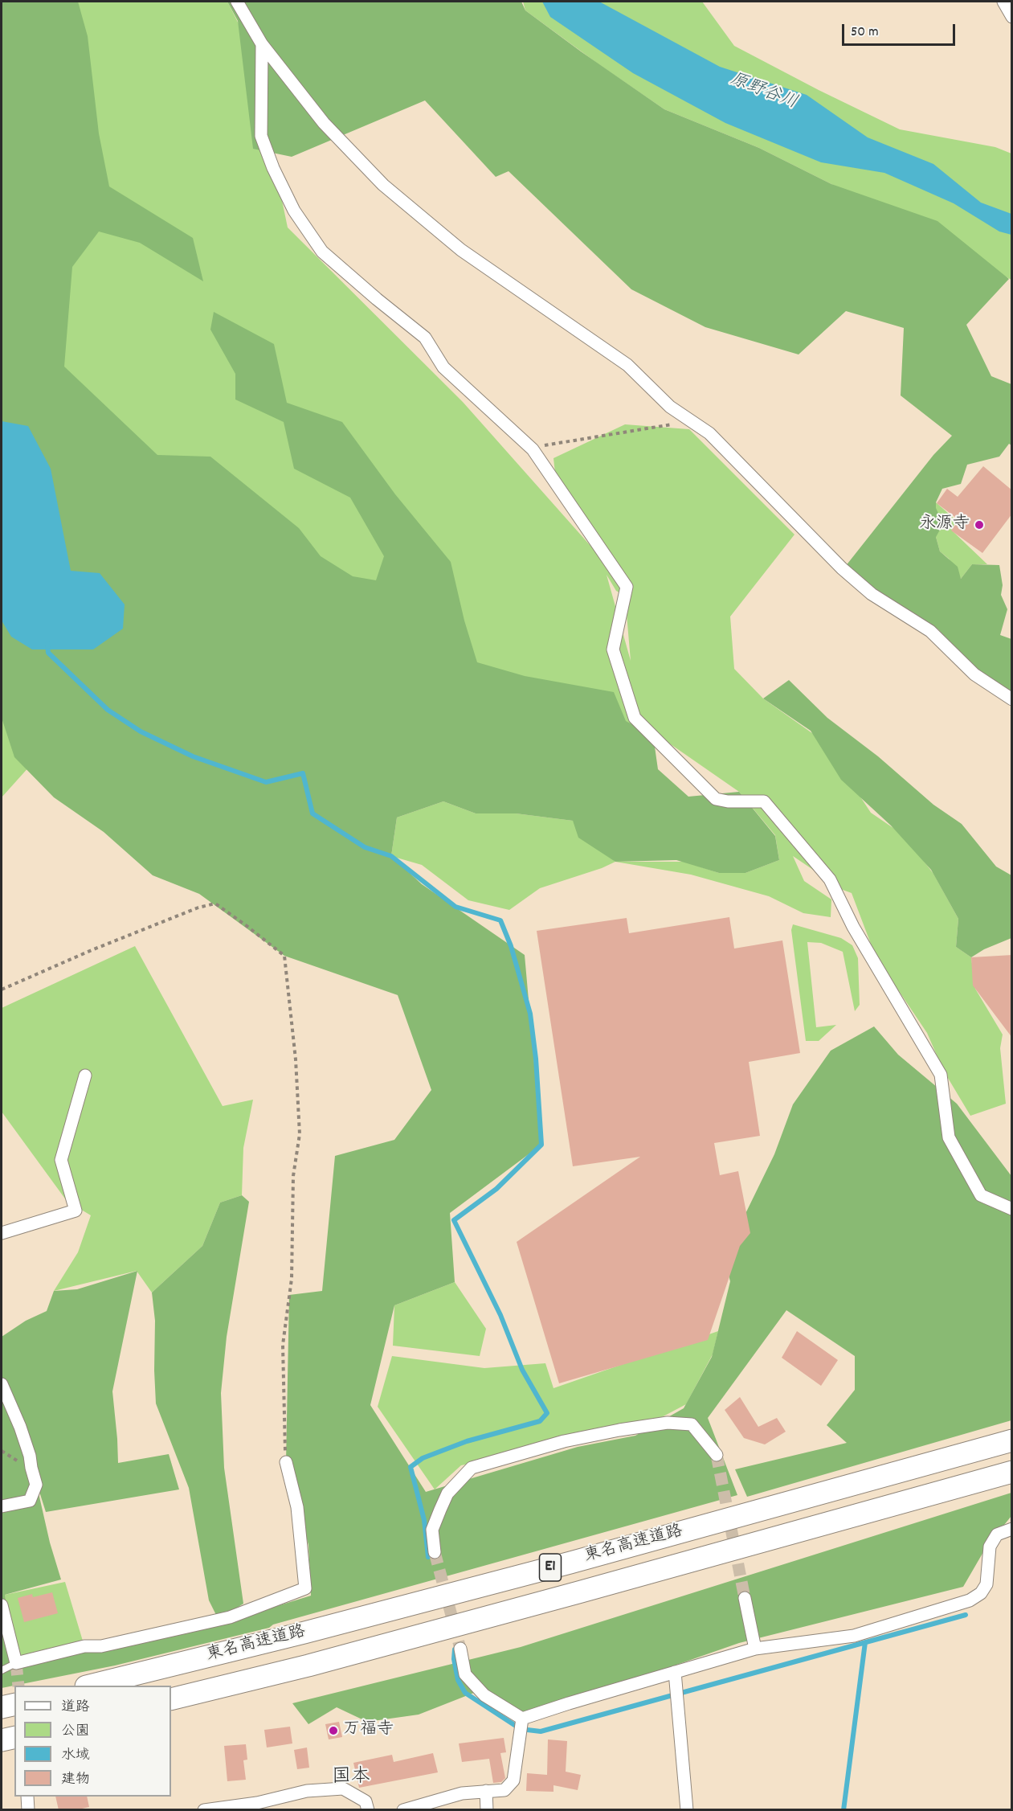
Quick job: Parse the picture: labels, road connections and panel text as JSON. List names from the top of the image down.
{
  "streets": {
    "highway": ["東名高速道路", "E1"]
  },
  "districts": ["国本"],
  "water": ["原野谷川"],
  "places": ["永源寺", "万福寺"],
  "legend": [
    "道路",
    "公園",
    "水域",
    "建物"
  ],
  "scale_bar": "50 m"
}
